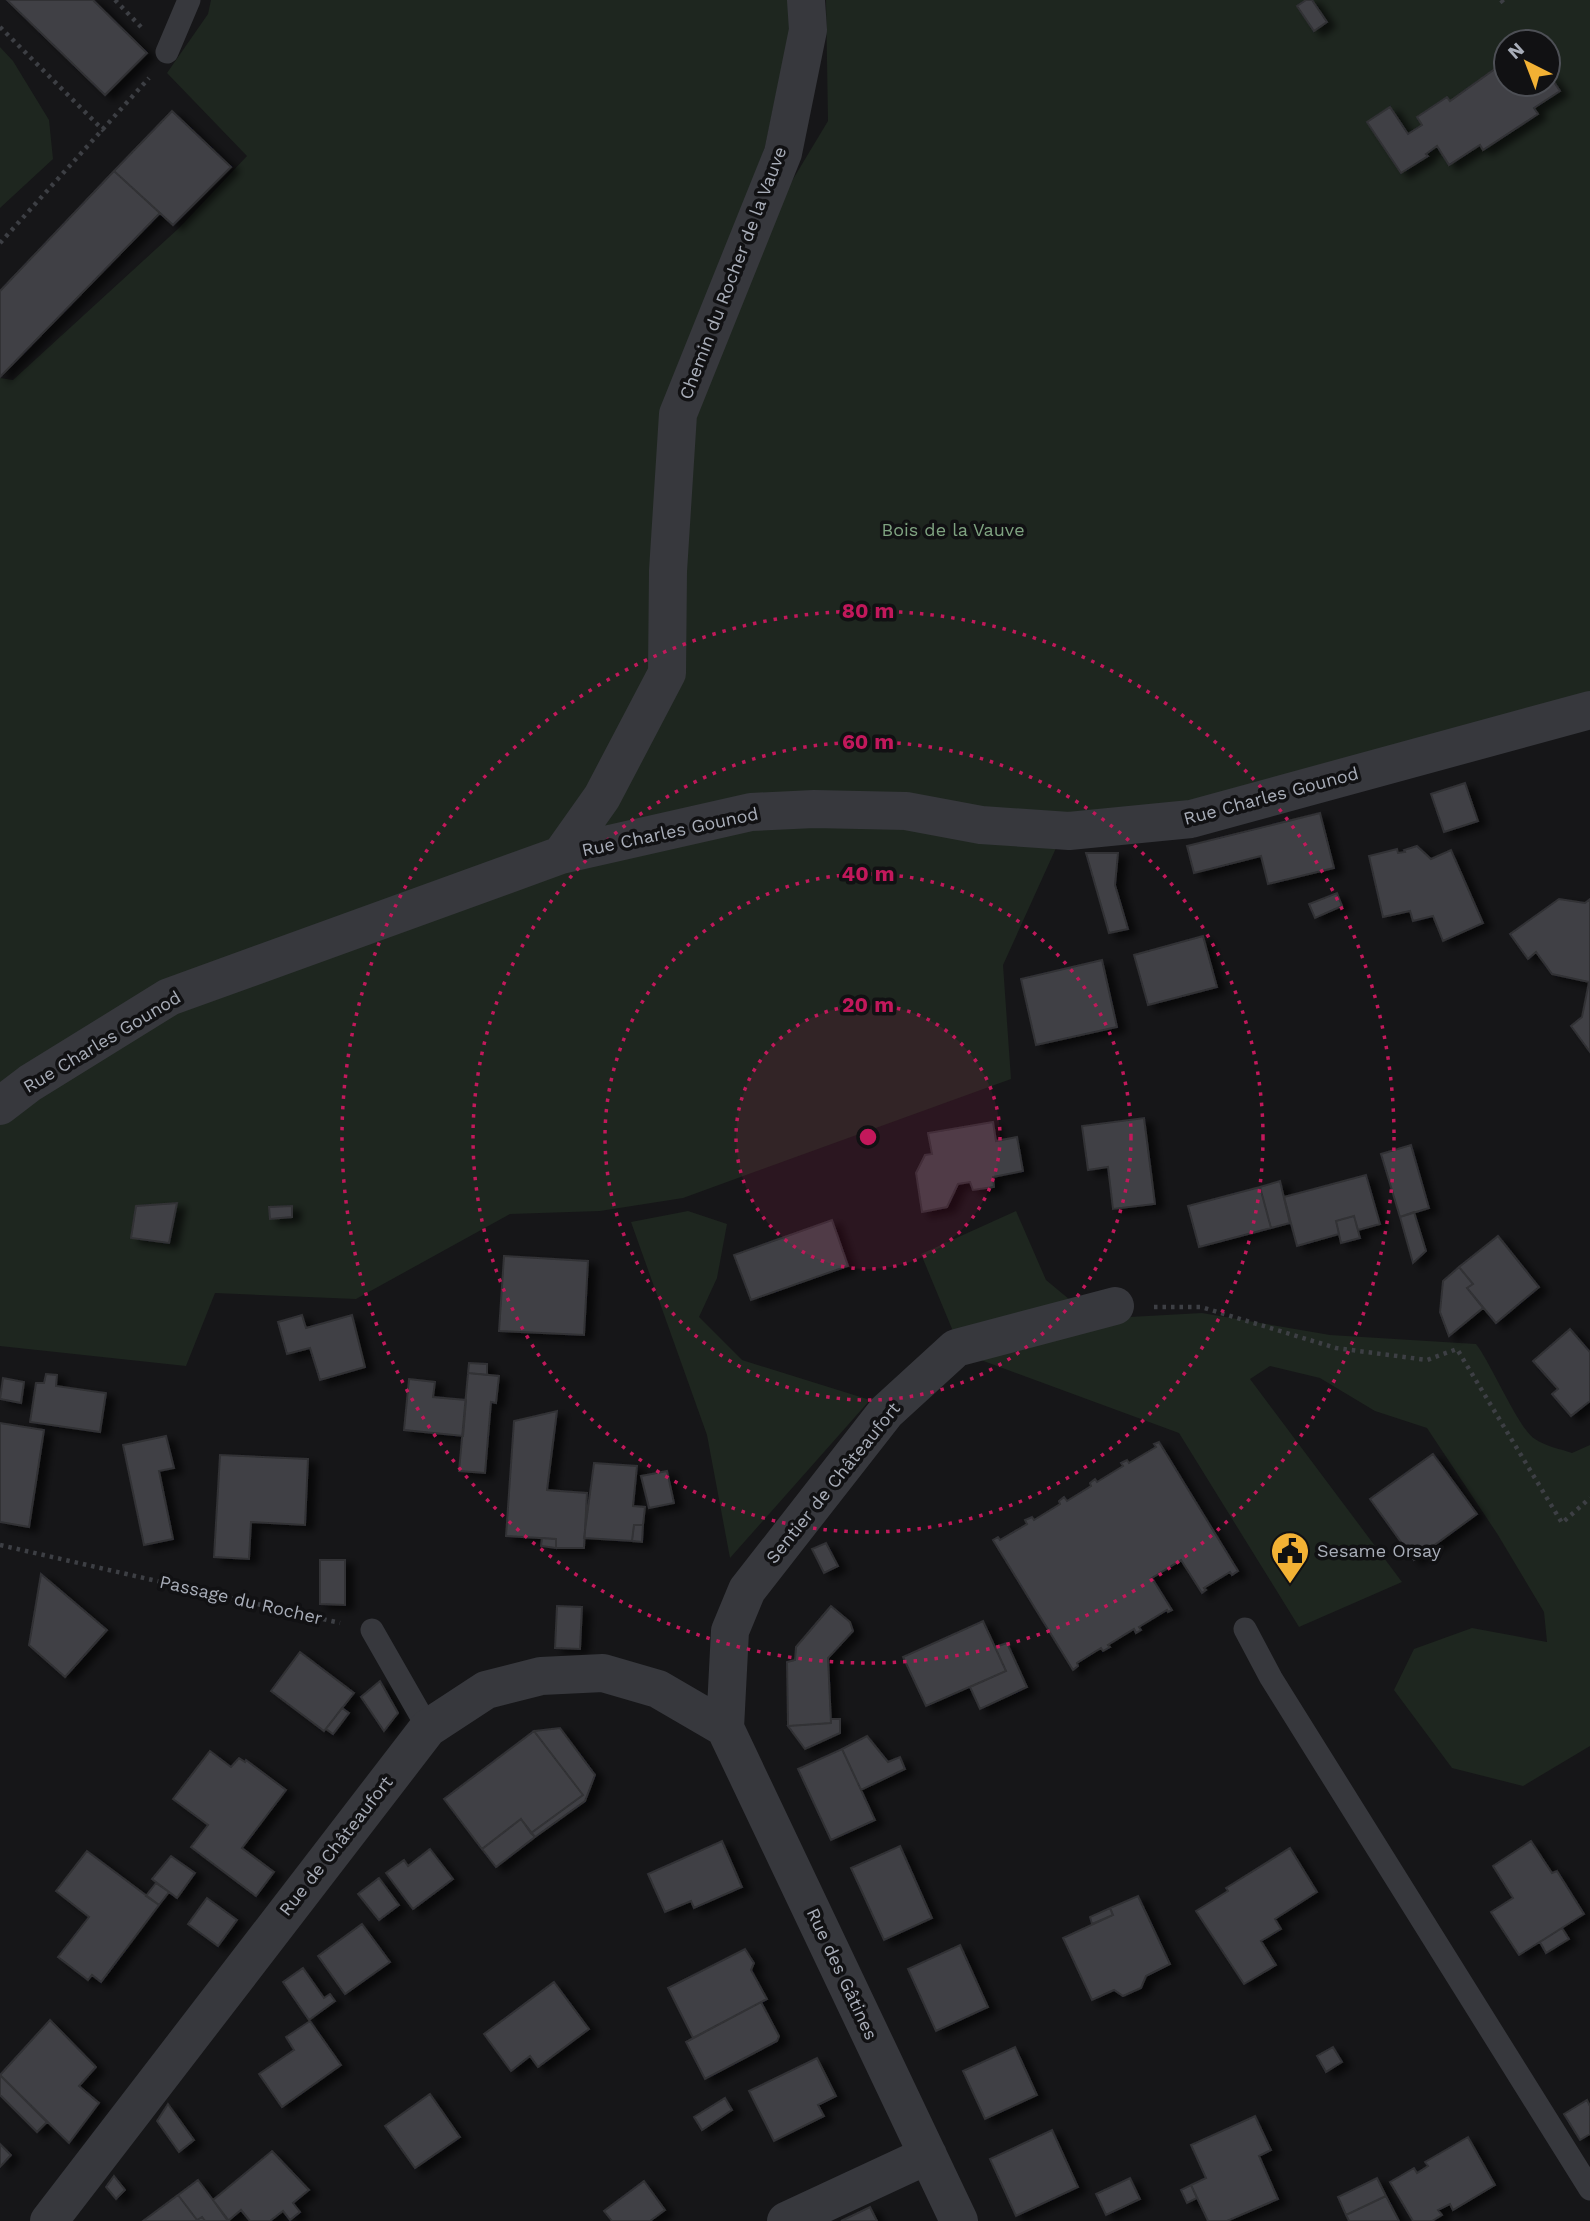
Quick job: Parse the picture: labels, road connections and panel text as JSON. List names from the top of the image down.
{
  "streets": {
    "street": [
      "Chemin du Rocher de la Vauve",
      "Rue Charles Gounod",
      "Sentier de Châteaufort",
      "Rue de Châteaufort",
      "Rue des Gâtines"
    ],
    "path": ["Passage du Rocher"]
  },
  "crossings": [
    ["Chemin du Rocher de la Vauve", "Rue Charles Gounod"],
    ["Sentier de Châteaufort", "Rue de Châteaufort"],
    ["Sentier de Châteaufort", "Rue des Gâtines"],
    ["Rue de Châteaufort", "Rue des Gâtines"]
  ],
  "parks": ["Bois de la Vauve"],
  "places": {
    "public building": ["Sesame Orsay"]
  },
  "north": "top left",
  "rings": [
    "80 m",
    "60 m",
    "40 m",
    "20 m"
  ]
}
